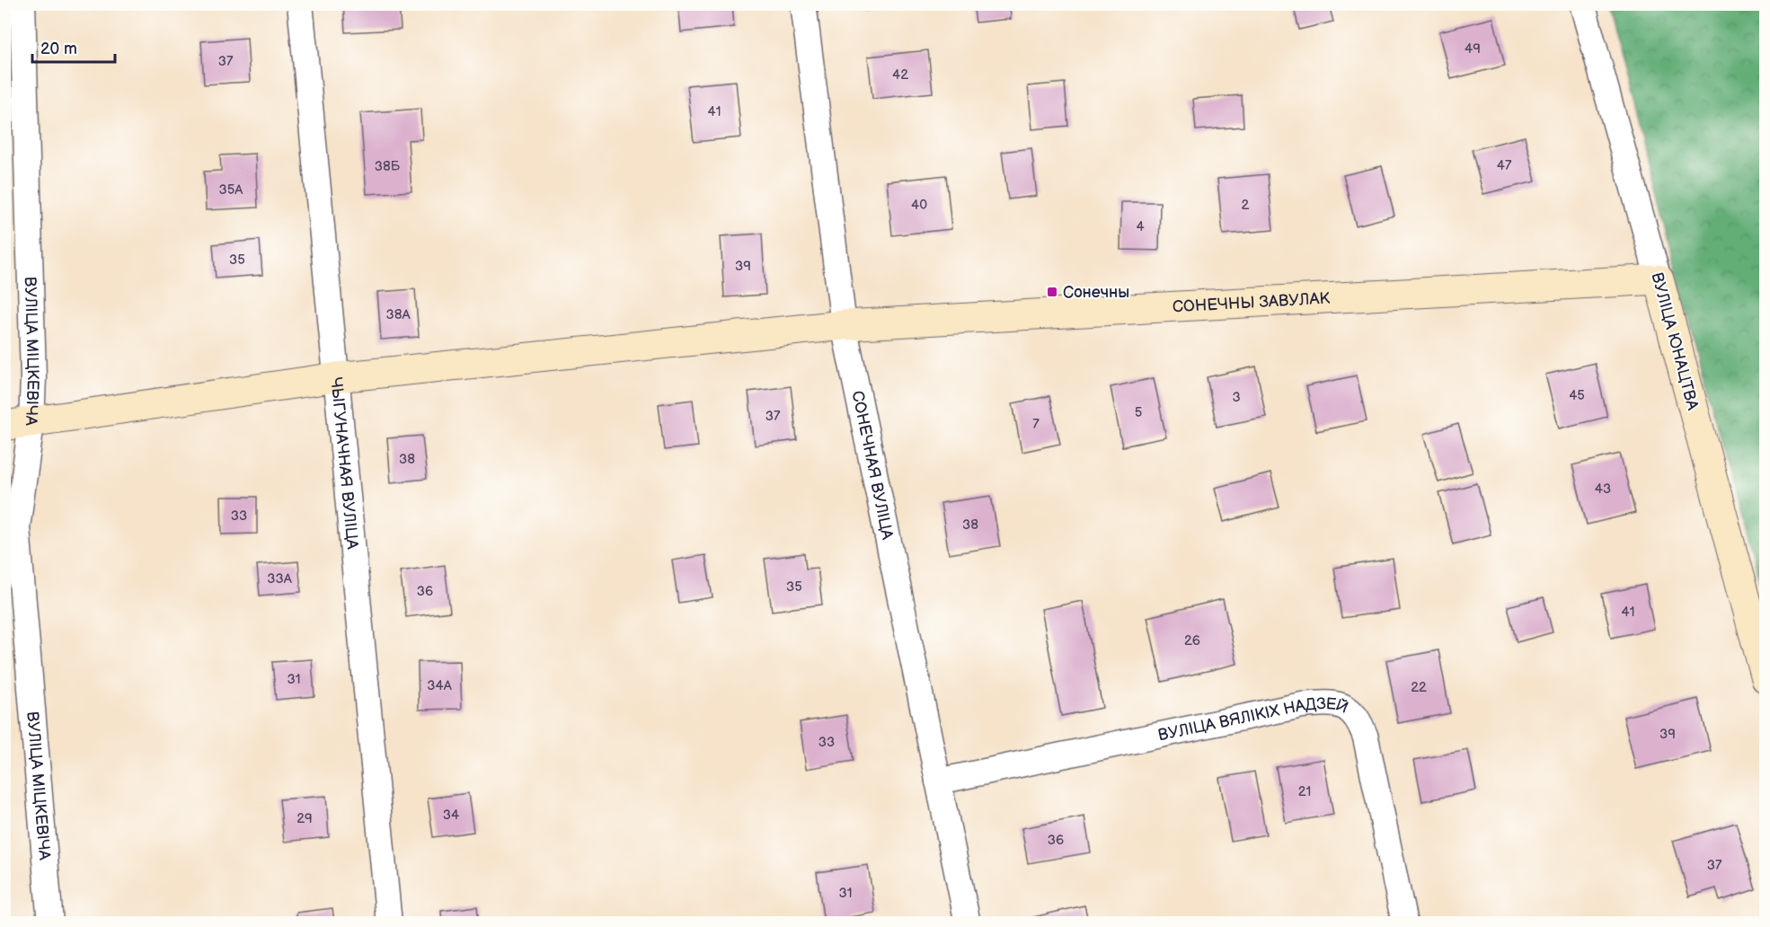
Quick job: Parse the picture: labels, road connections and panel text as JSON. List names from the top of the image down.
{
  "streets": {
    "street": [
      "СОНЕЧНЫ ЗАВУЛАК",
      "ВУЛІЦА ЮНАЦТВА",
      "ВУЛІЦА МІЦКЕВІЧА",
      "ЧЫГУНАЧНАЯ ВУЛІЦА",
      "СОНЕЧНАЯ ВУЛІЦА",
      "ВУЛІЦА ВЯЛІКІХ НАДЗЕЙ"
    ]
  },
  "crossings": [
    ["СОНЕЧНЫ ЗАВУЛАК", "ВУЛІЦА ЮНАЦТВА"],
    ["СОНЕЧНЫ ЗАВУЛАК", "ВУЛІЦА МІЦКЕВІЧА"],
    ["СОНЕЧНЫ ЗАВУЛАК", "ЧЫГУНАЧНАЯ ВУЛІЦА"],
    ["СОНЕЧНЫ ЗАВУЛАК", "СОНЕЧНАЯ ВУЛІЦА"],
    ["СОНЕЧНАЯ ВУЛІЦА", "ВУЛІЦА ВЯЛІКІХ НАДЗЕЙ"]
  ],
  "places": {
    "transit": ["Сонечны"]
  },
  "house_numbers": [
    "49",
    "37",
    "42",
    "41",
    "47",
    "38Б",
    "35А",
    "40",
    "2",
    "4",
    "35",
    "39",
    "38А",
    "45",
    "3",
    "5",
    "37",
    "7",
    "38",
    "43",
    "33",
    "38",
    "33А",
    "35",
    "36",
    "41",
    "26",
    "31",
    "34А",
    "22",
    "39",
    "33",
    "21",
    "34",
    "29",
    "36",
    "37",
    "31"
  ],
  "scale_bar": "20 m"
}
